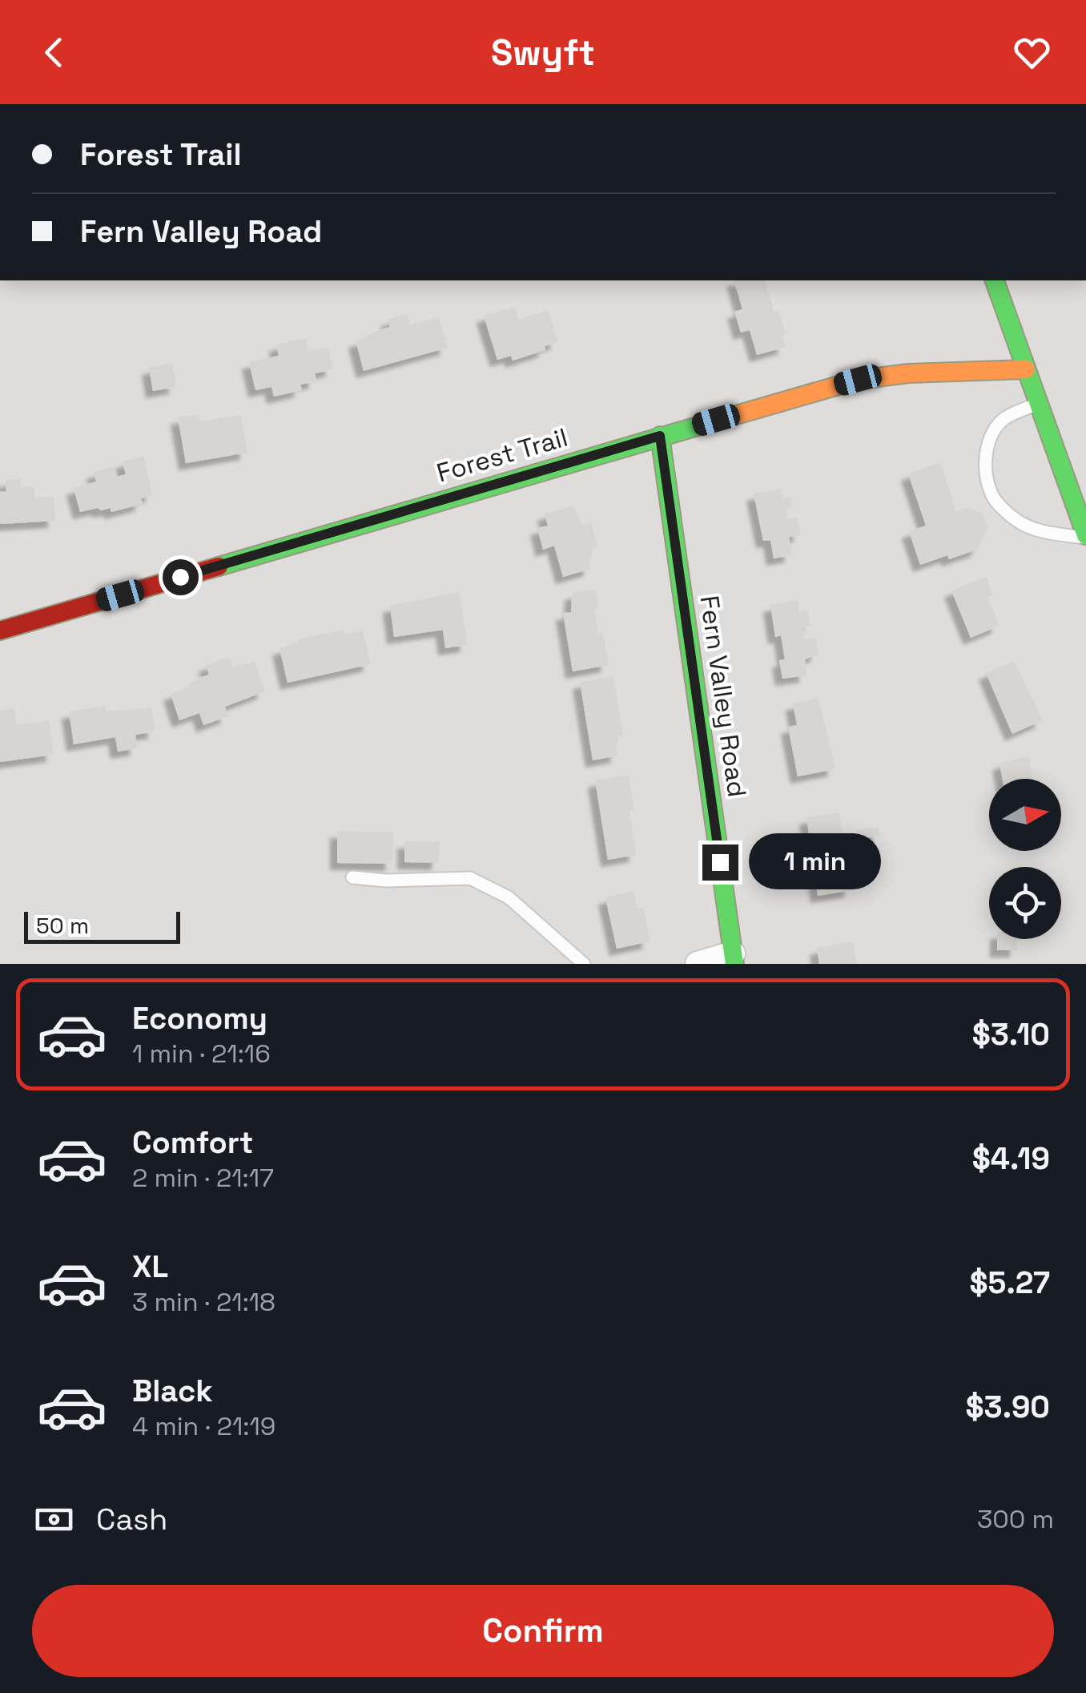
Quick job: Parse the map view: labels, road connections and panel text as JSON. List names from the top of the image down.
{
  "streets": {
    "street": ["Forest Trail", "Fern Valley Road"]
  },
  "crossings": [
    ["Forest Trail", "Fern Valley Road"]
  ],
  "scale_bar": "50 m",
  "north": "right",
  "page": {
    "header": "Swyft",
    "banner": ["Forest Trail", "Fern Valley Road"],
    "bubble": "1 min",
    "scale": "50 m",
    "list": [
      {
        "name": "Economy",
        "note": "1 min · 21:16",
        "value": "$3.10"
      },
      {
        "name": "Comfort",
        "note": "2 min · 21:17",
        "value": "$4.19"
      },
      {
        "name": "XL",
        "note": "3 min · 21:18",
        "value": "$5.27"
      },
      {
        "name": "Black",
        "note": "4 min · 21:19",
        "value": "$3.90"
      }
    ],
    "pay": ["Cash", "300 m"],
    "buttons": "Confirm"
  }
}
